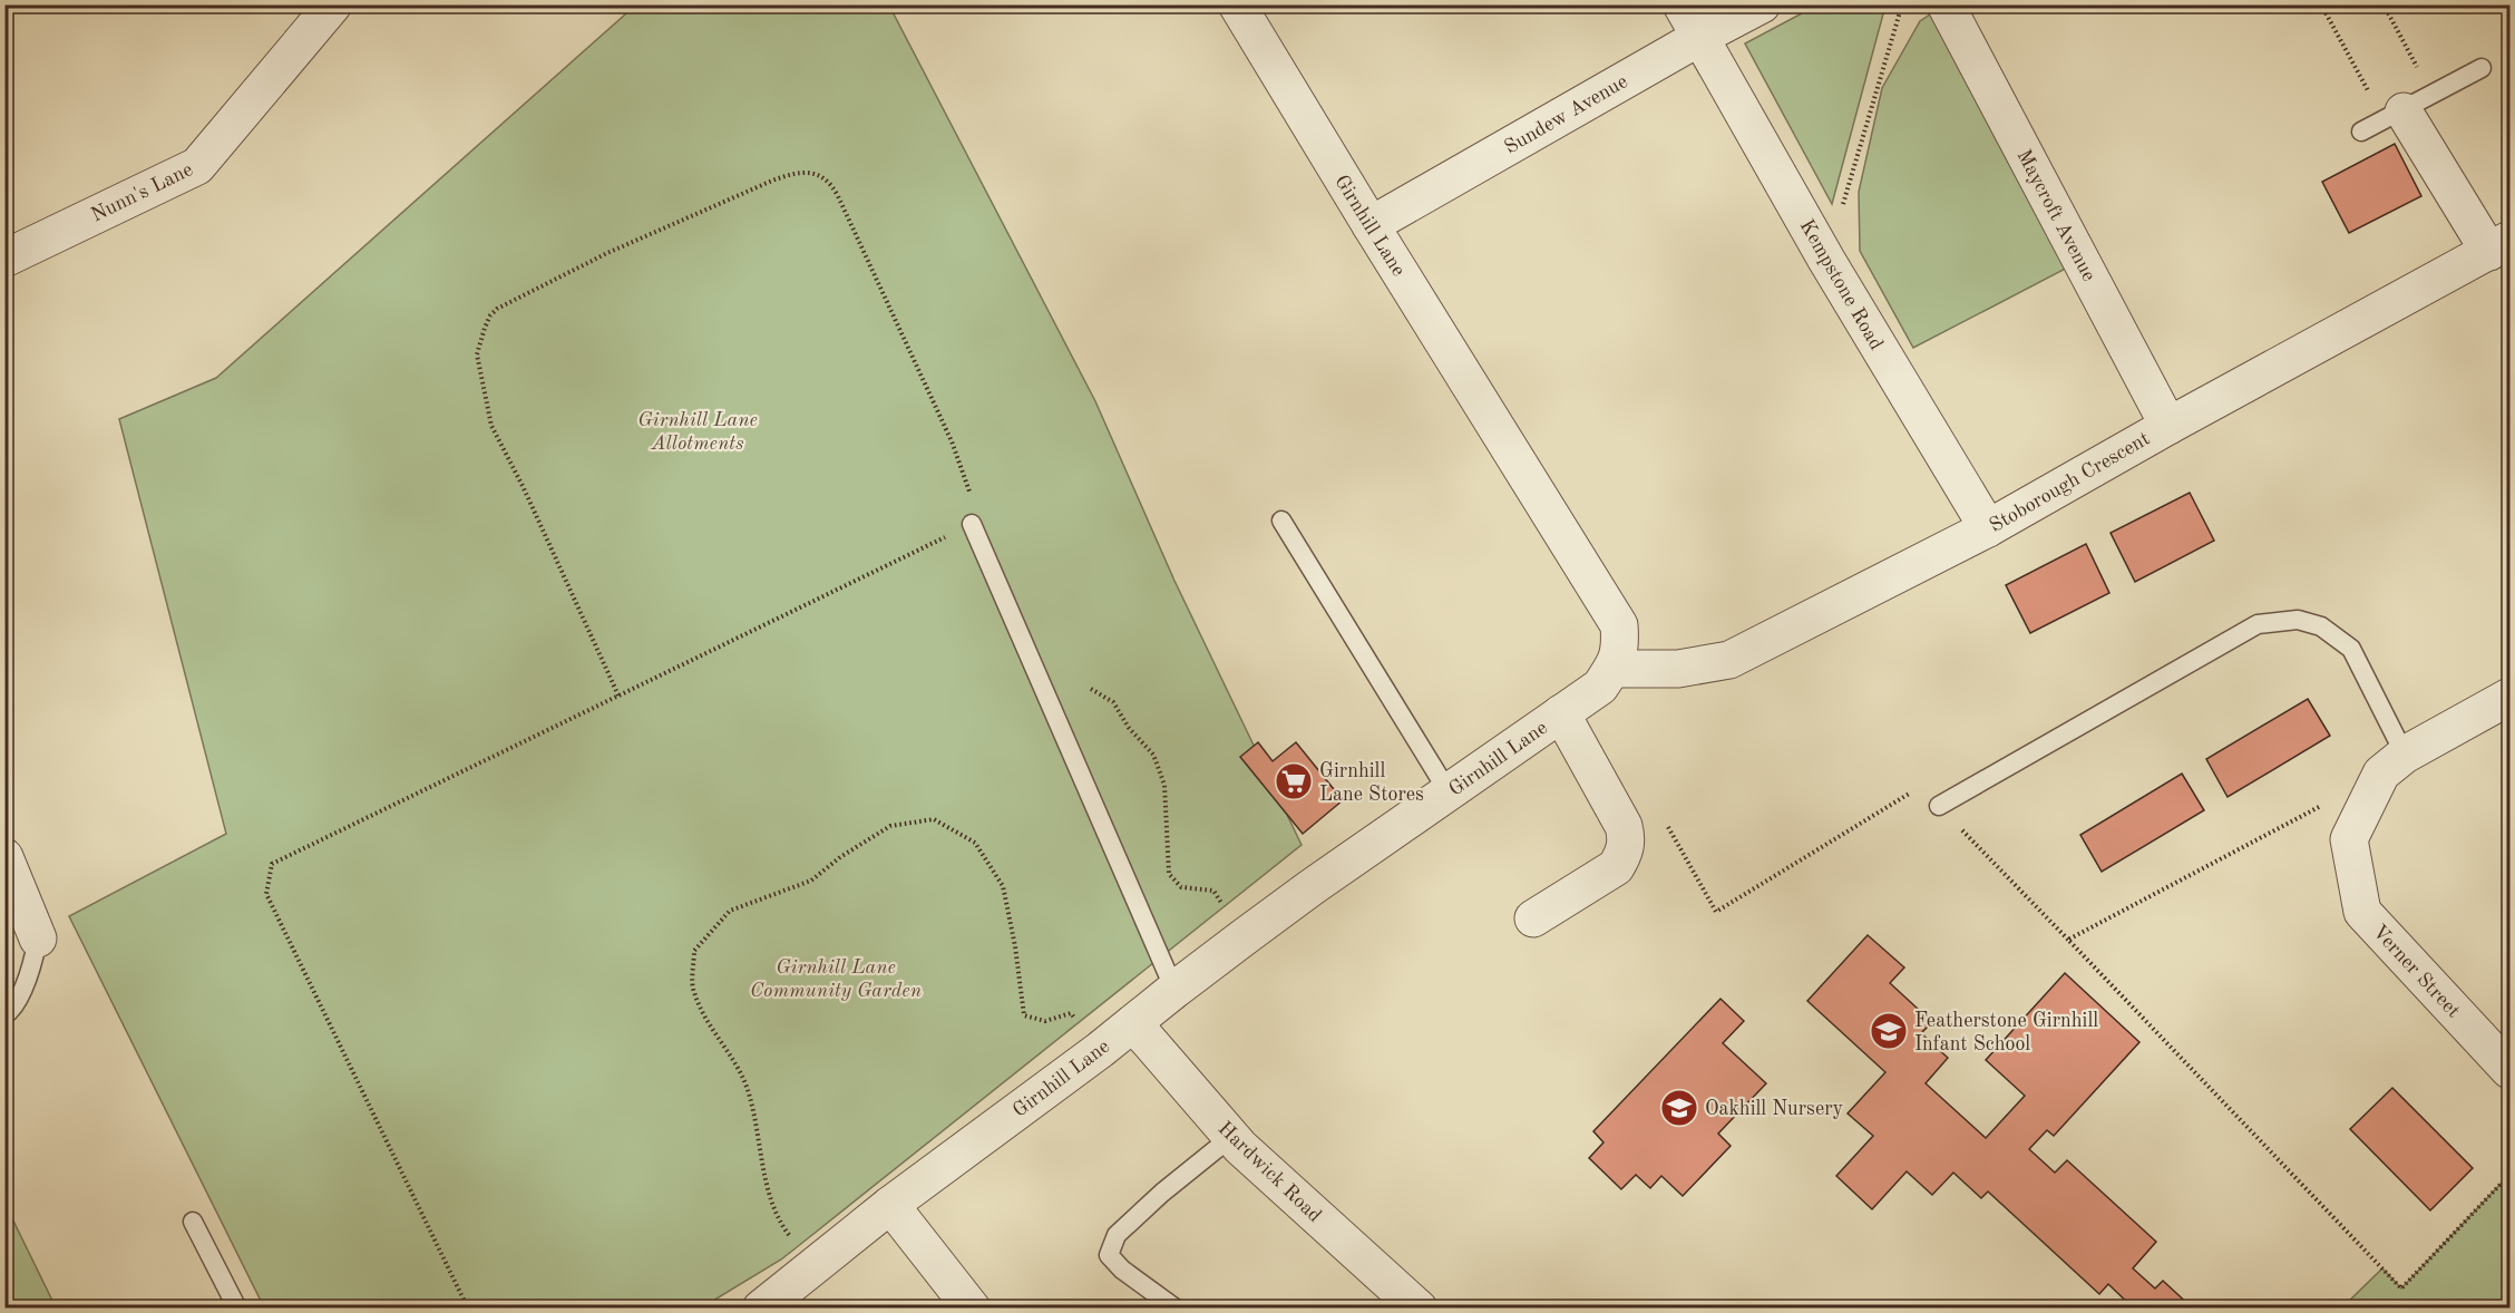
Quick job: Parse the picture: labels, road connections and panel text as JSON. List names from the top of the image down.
{
  "streets": {
    "street": [
      "Sundew Avenue",
      "Nunn's Lane",
      "Maycroft Avenue",
      "Girnhill Lane",
      "Kempstone Road",
      "Stoborough Crescent",
      "Verner Street",
      "Hardwick Road"
    ]
  },
  "crossings": [
    ["Sundew Avenue", "Girnhill Lane"],
    ["Sundew Avenue", "Kempstone Road"],
    ["Maycroft Avenue", "Stoborough Crescent"],
    ["Girnhill Lane", "Stoborough Crescent"],
    ["Girnhill Lane", "Hardwick Road"],
    ["Kempstone Road", "Stoborough Crescent"]
  ],
  "parks": ["Girnhill Lane Allotments", "Girnhill Lane Community Garden"],
  "places": {
    "supermarket": ["Girnhill Lane Stores"],
    "school or university": ["Featherstone Girnhill Infant School", "Oakhill Nursery"]
  }
}
